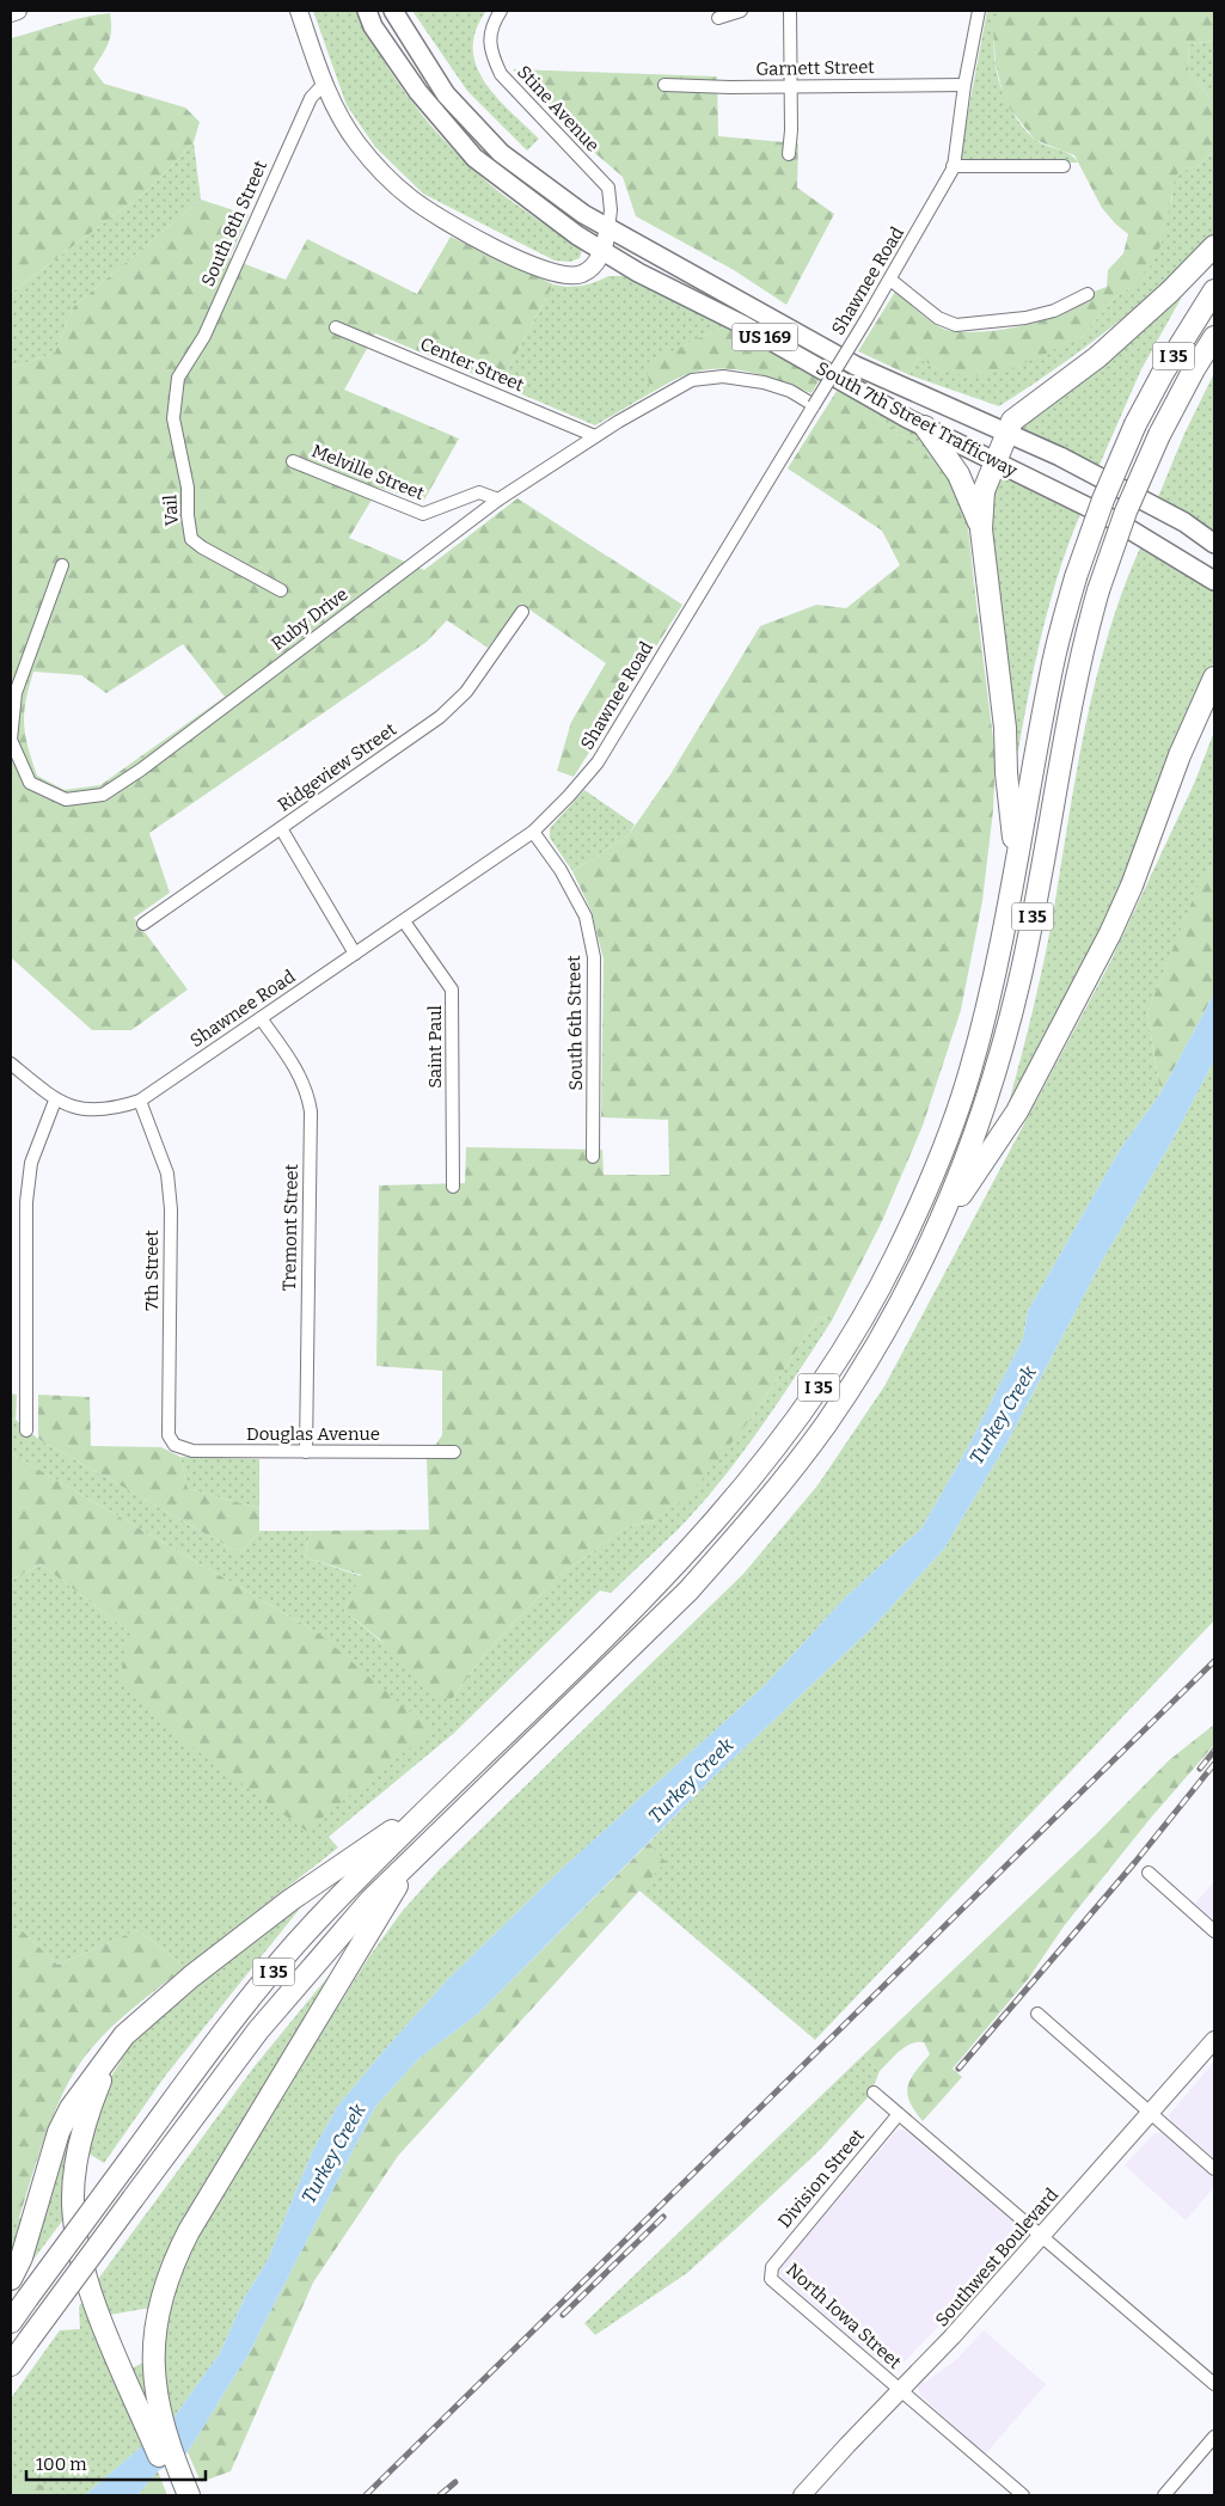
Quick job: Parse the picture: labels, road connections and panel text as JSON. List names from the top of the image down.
{
  "streets": {
    "highway": ["I 35"],
    "main road": ["US 169", "South 7th Street Trafficway", "Southwest Boulevard"],
    "street": [
      "Garnett Street",
      "Stine Avenue",
      "South 8th Street",
      "Shawnee Road",
      "Center Street",
      "Melville Street",
      "Vail",
      "Ruby Drive",
      "Ridgeview Street",
      "South 6th Street",
      "Saint Paul",
      "Tremont Street",
      "7th Street",
      "Douglas Avenue",
      "Division Street",
      "North Iowa Street"
    ]
  },
  "crossings": [
    ["Garnett Street", "Shawnee Road"],
    ["Stine Avenue", "South 7th Street Trafficway"],
    ["South 8th Street", "Vail"],
    ["Shawnee Road", "Ruby Drive"],
    ["Shawnee Road", "South 6th Street"],
    ["Shawnee Road", "Saint Paul"],
    ["Shawnee Road", "Tremont Street"],
    ["Shawnee Road", "7th Street"],
    ["Center Street", "Ruby Drive"],
    ["Melville Street", "Ruby Drive"],
    ["Tremont Street", "Douglas Avenue"],
    ["7th Street", "Douglas Avenue"],
    ["Division Street", "North Iowa Street"],
    ["Southwest Boulevard", "North Iowa Street"]
  ],
  "water": ["Turkey Creek"],
  "scale_bar": "100 m"
}
